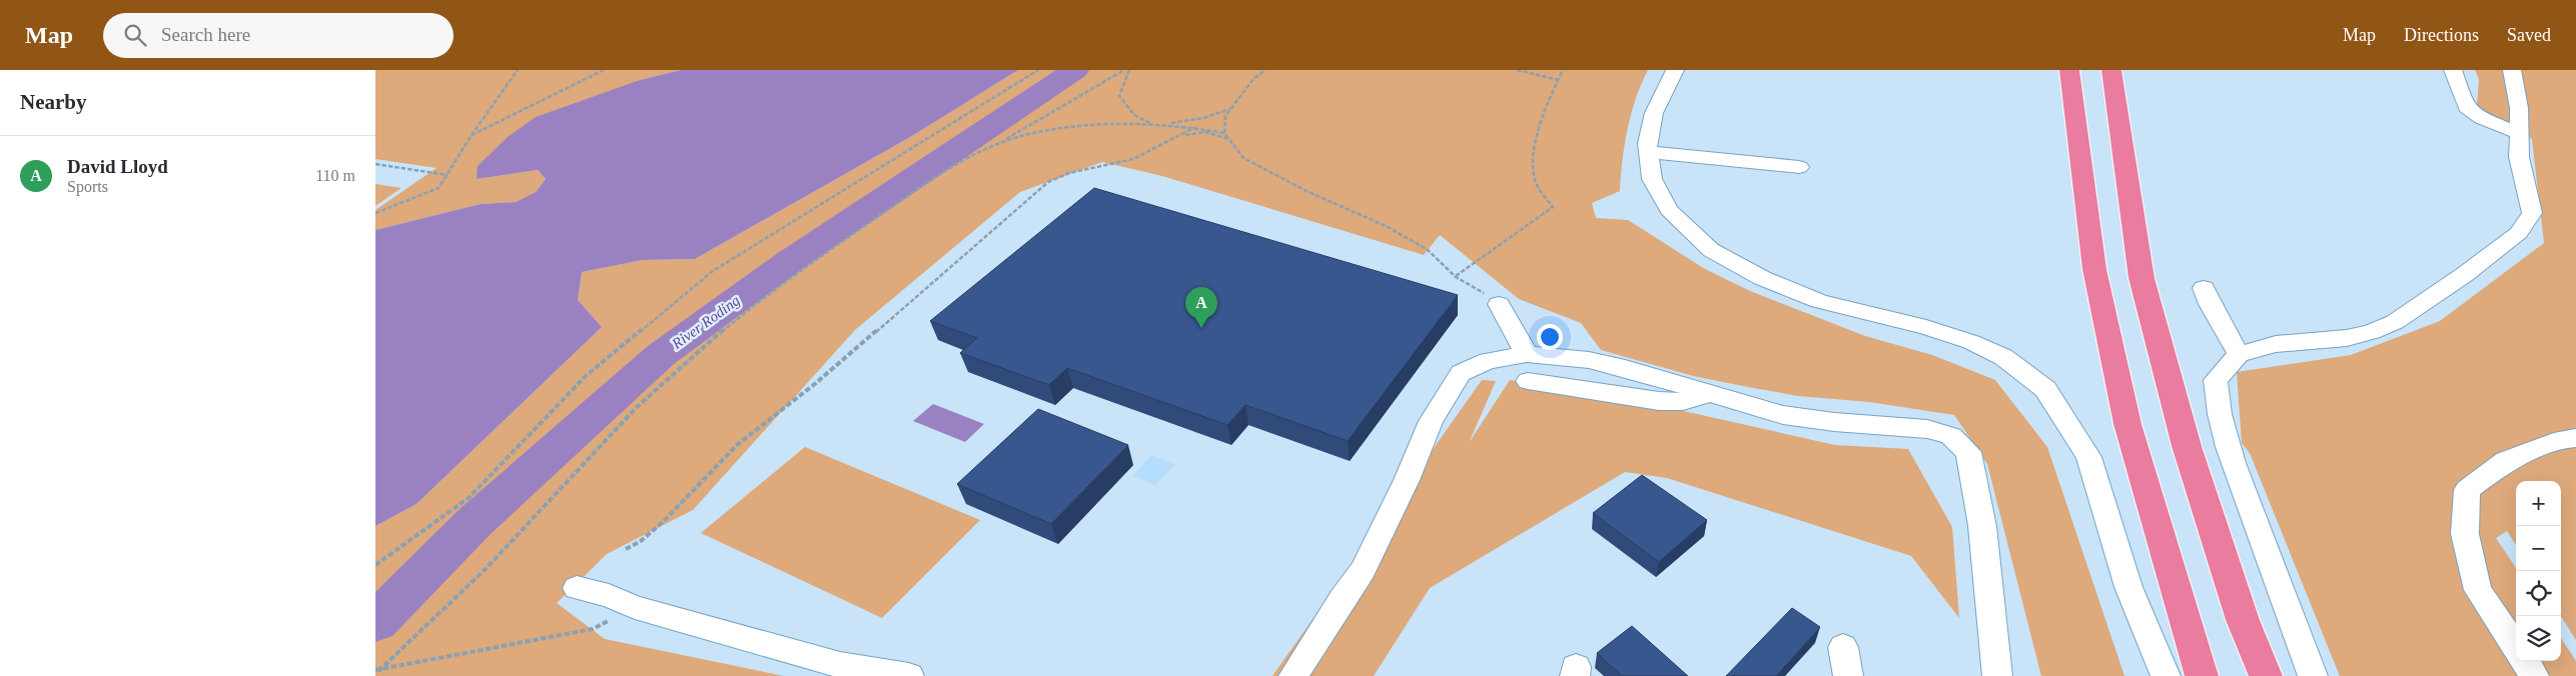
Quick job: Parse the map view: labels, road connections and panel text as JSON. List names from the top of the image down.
{
  "water": ["River Roding"],
  "page": {
    "header": "Map",
    "search": "Search here",
    "nav": ["Map", "Directions", "Saved"],
    "heading": "Nearby",
    "list": [
      {
        "mark": "A",
        "name": "David Lloyd",
        "note": "Sports",
        "value": "110 m"
      }
    ],
    "pins": "A",
    "map_buttons": ["+", "−"]
  }
}
